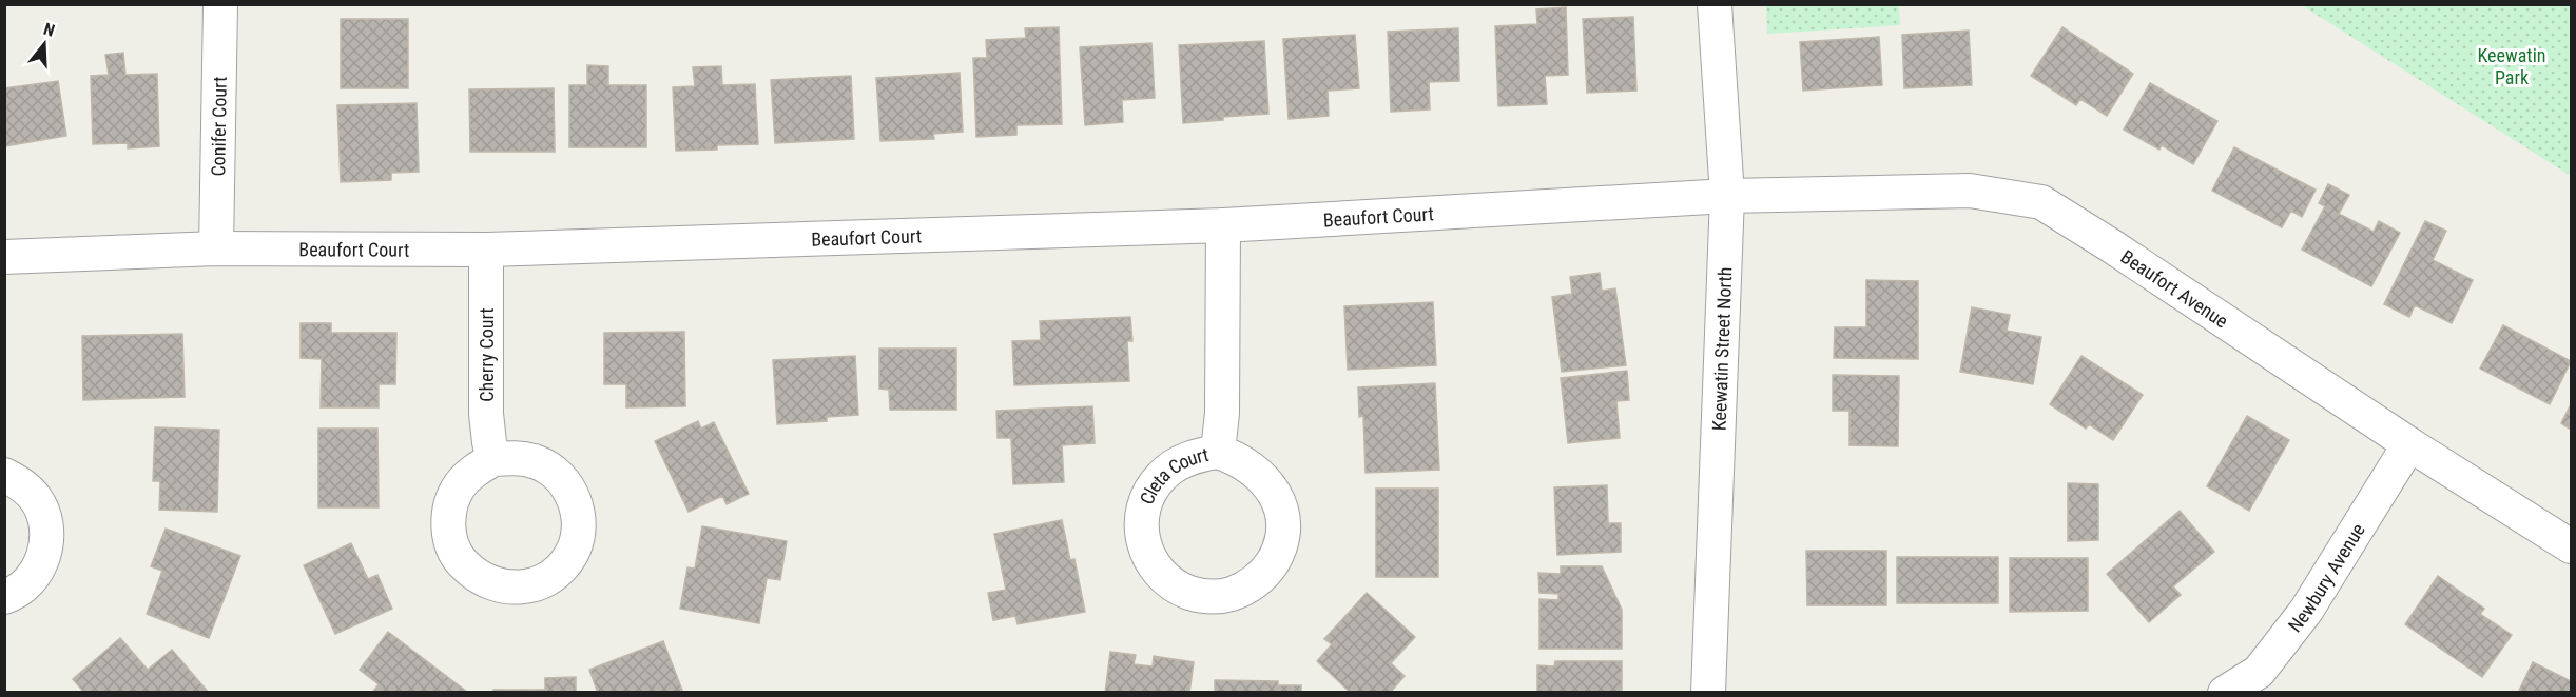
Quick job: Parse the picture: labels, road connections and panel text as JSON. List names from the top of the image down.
{
  "streets": {
    "street": [
      "Conifer Court",
      "Beaufort Court",
      "Beaufort Avenue",
      "Keewatin Street North",
      "Cherry Court",
      "Cleta Court",
      "Newbury Avenue"
    ]
  },
  "crossings": [
    ["Conifer Court", "Beaufort Court"],
    ["Beaufort Court", "Beaufort Avenue"],
    ["Beaufort Court", "Keewatin Street North"],
    ["Beaufort Court", "Cherry Court"],
    ["Beaufort Court", "Cleta Court"],
    ["Beaufort Avenue", "Keewatin Street North"],
    ["Beaufort Avenue", "Newbury Avenue"]
  ],
  "parks": ["Keewatin Park"],
  "north": "top"
}
